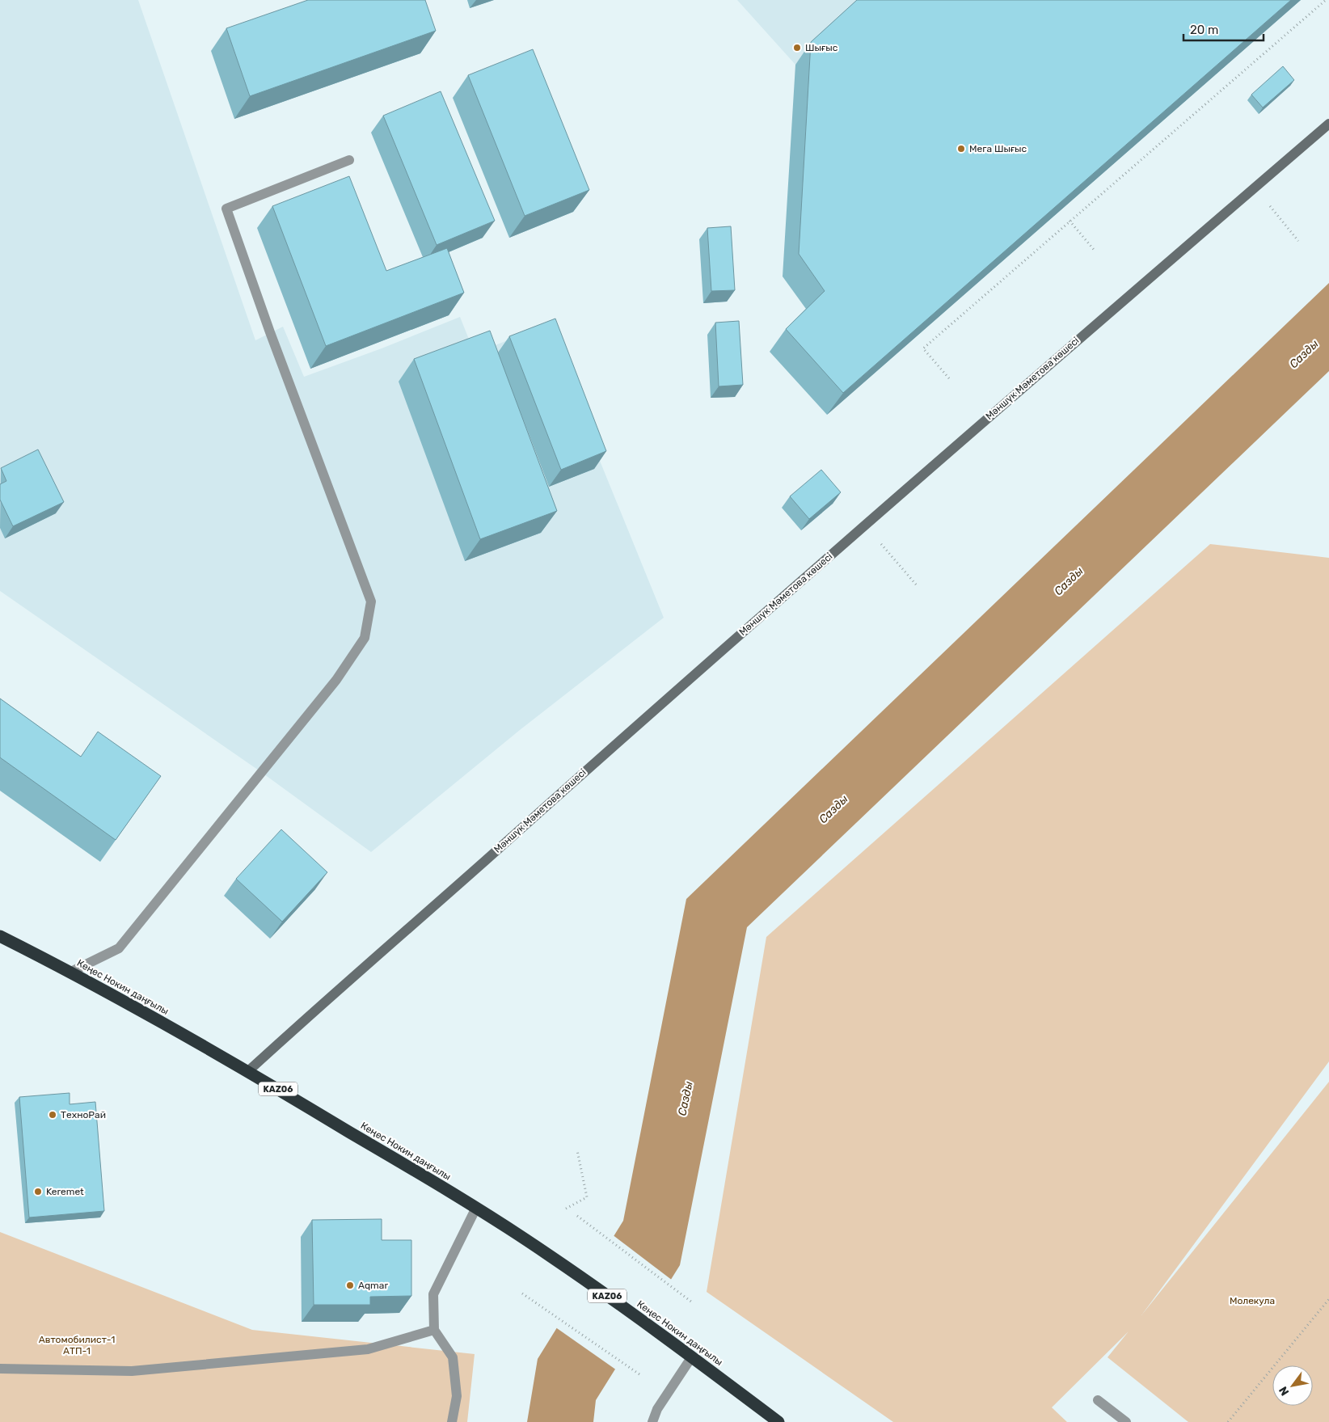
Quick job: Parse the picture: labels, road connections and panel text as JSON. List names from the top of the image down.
{
  "streets": {
    "highway": ["Кеңес Нокин даңғылы", "KАZ06"],
    "main road": ["Мәншүк Мәметова көшесі"]
  },
  "crossings": [
    ["Мәншүк Мәметова көшесі", "Кеңес Нокин даңғылы"]
  ],
  "water": ["Сазды"],
  "parks": ["Молекула", "Автомобилист-1 АТП-1"],
  "places": [
    "Шығыс",
    "Мега Шығыс",
    "ТехноРай",
    "Keremet",
    "Aqmar"
  ],
  "scale_bar": "20 m",
  "north": "bottom left"
}
